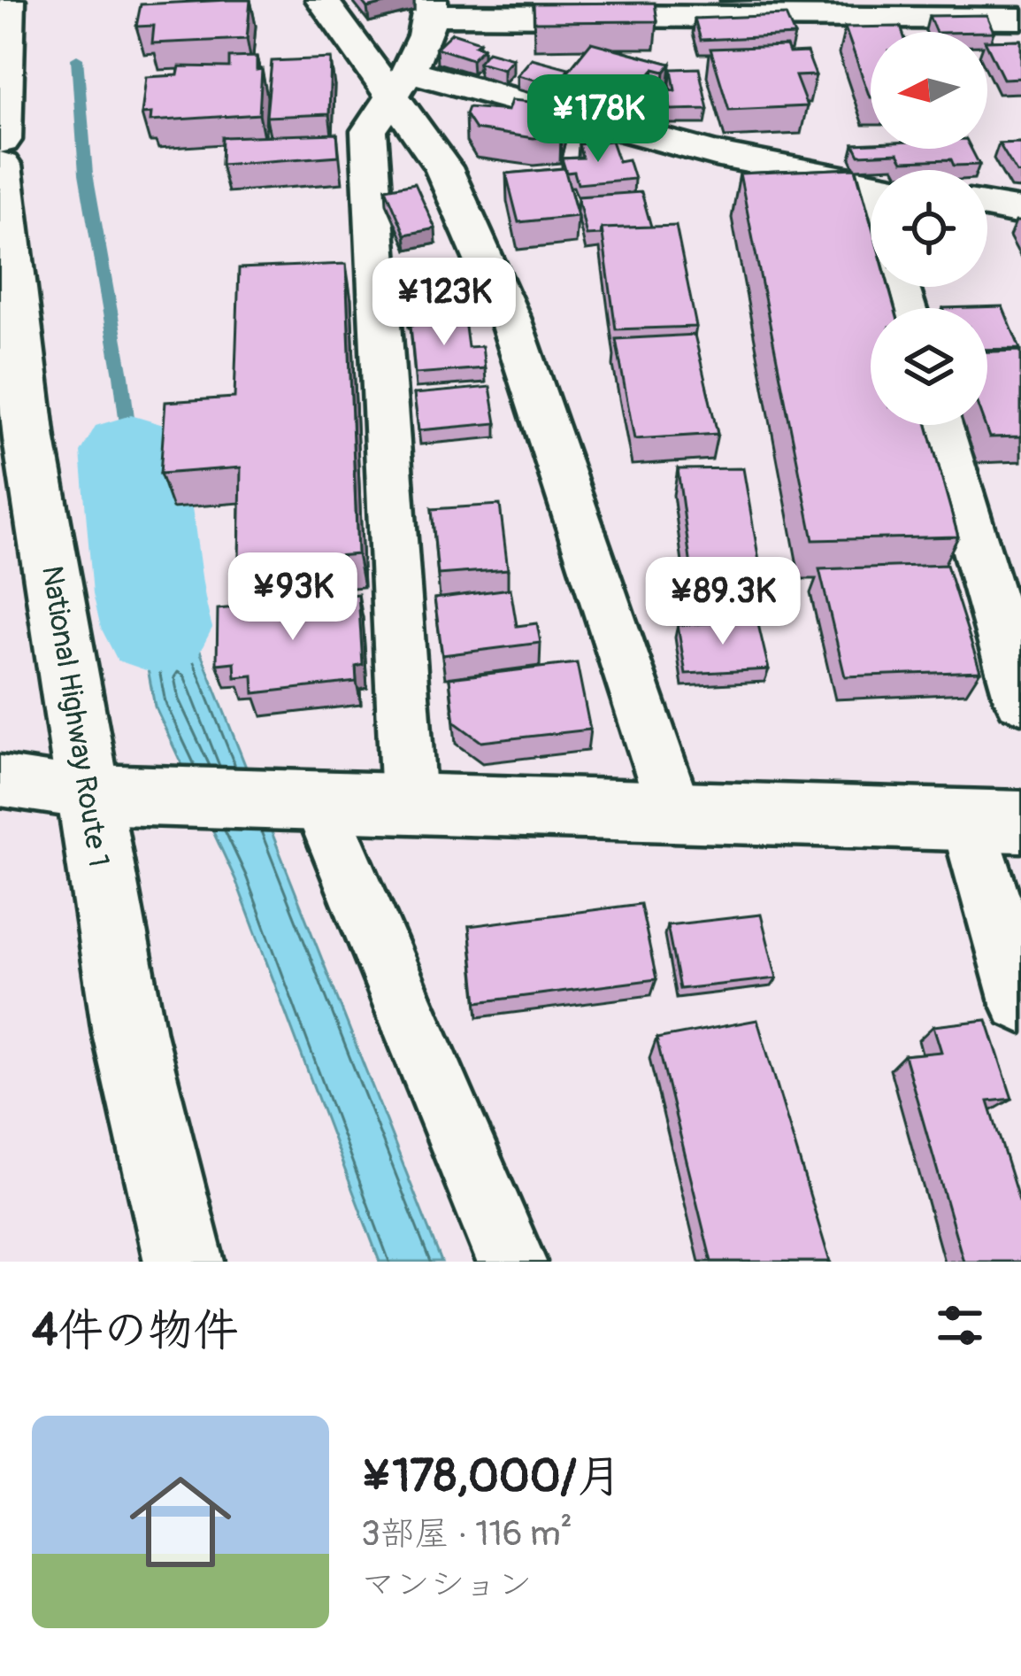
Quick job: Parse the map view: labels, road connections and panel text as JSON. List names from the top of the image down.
{
  "streets": {
    "main road": ["National Highway Route 1"]
  },
  "north": "left",
  "page": {
    "price": [
      "¥178K",
      "¥123K",
      "¥93K",
      "¥89.3K"
    ],
    "heading": "4件の物件",
    "list": [
      {
        "name": "¥178,000/月",
        "note": "3部屋 · 116 m² · マンション"
      }
    ]
  }
}
